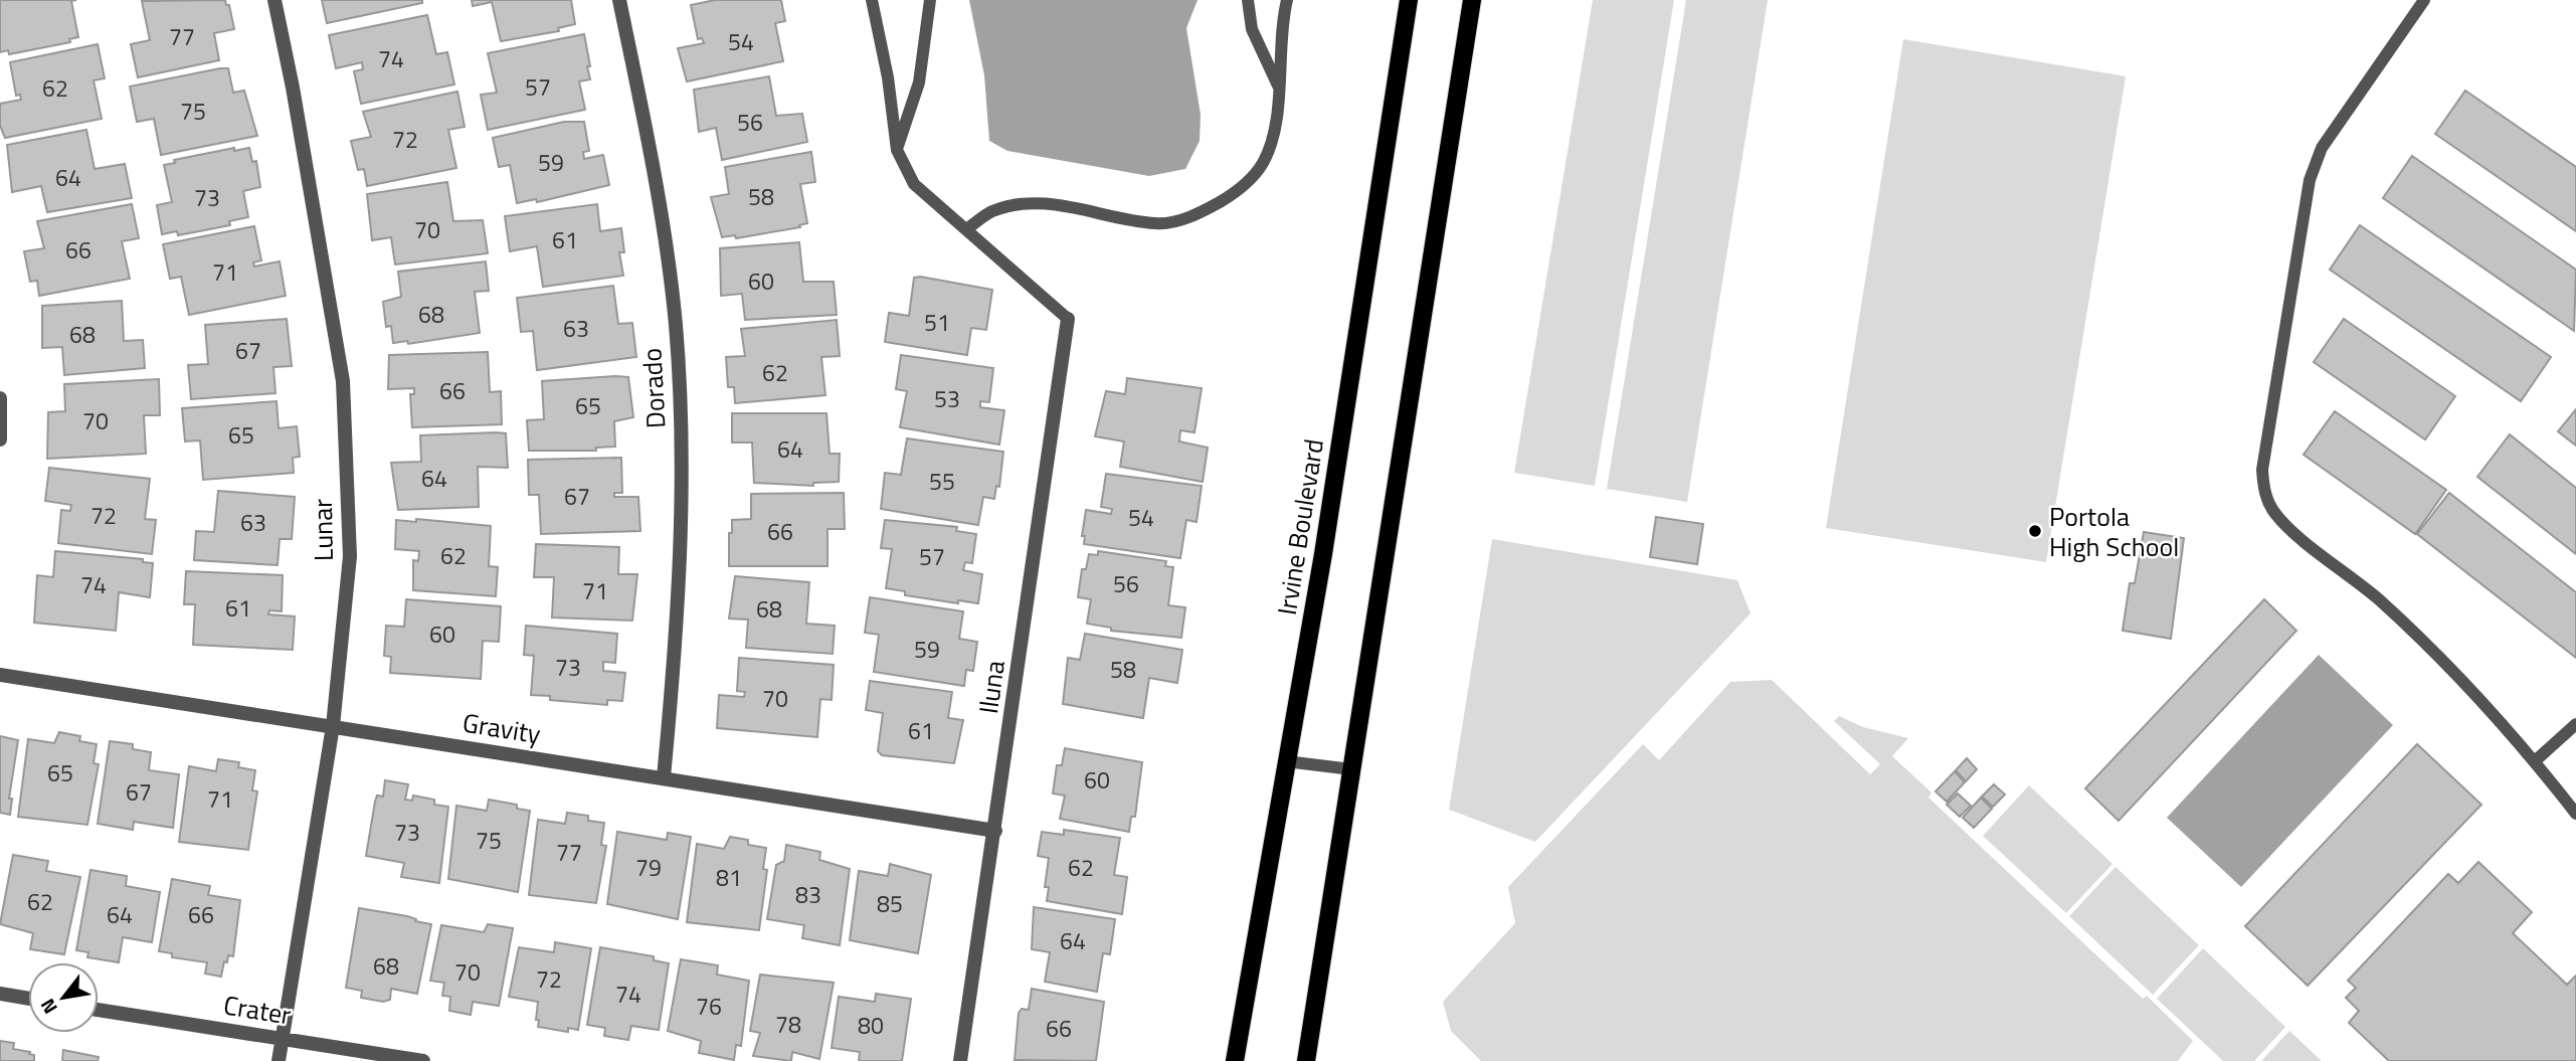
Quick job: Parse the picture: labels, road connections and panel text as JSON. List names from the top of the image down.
{
  "streets": {
    "main road": ["Irvine Boulevard"],
    "street": [
      "Dorado",
      "Lunar",
      "Iluna",
      "Gravity",
      "Crater"
    ]
  },
  "crossings": [
    ["Dorado", "Gravity"],
    ["Lunar", "Gravity"],
    ["Lunar", "Crater"],
    ["Iluna", "Gravity"]
  ],
  "places": ["Portola High School"],
  "house_numbers": [
    "77",
    "54",
    "74",
    "57",
    "62",
    "75",
    "56",
    "72",
    "59",
    "64",
    "58",
    "73",
    "70",
    "61",
    "66",
    "71",
    "60",
    "68",
    "51",
    "63",
    "68",
    "67",
    "62",
    "66",
    "53",
    "65",
    "70",
    "65",
    "64",
    "64",
    "55",
    "67",
    "72",
    "54",
    "63",
    "66",
    "62",
    "57",
    "56",
    "74",
    "71",
    "61",
    "68",
    "60",
    "59",
    "73",
    "58",
    "70",
    "61",
    "65",
    "60",
    "67",
    "71",
    "73",
    "75",
    "77",
    "79",
    "62",
    "81",
    "83",
    "62",
    "85",
    "64",
    "66",
    "64",
    "68",
    "70",
    "72",
    "74",
    "76",
    "78",
    "80",
    "66"
  ],
  "north": "bottom left"
}
